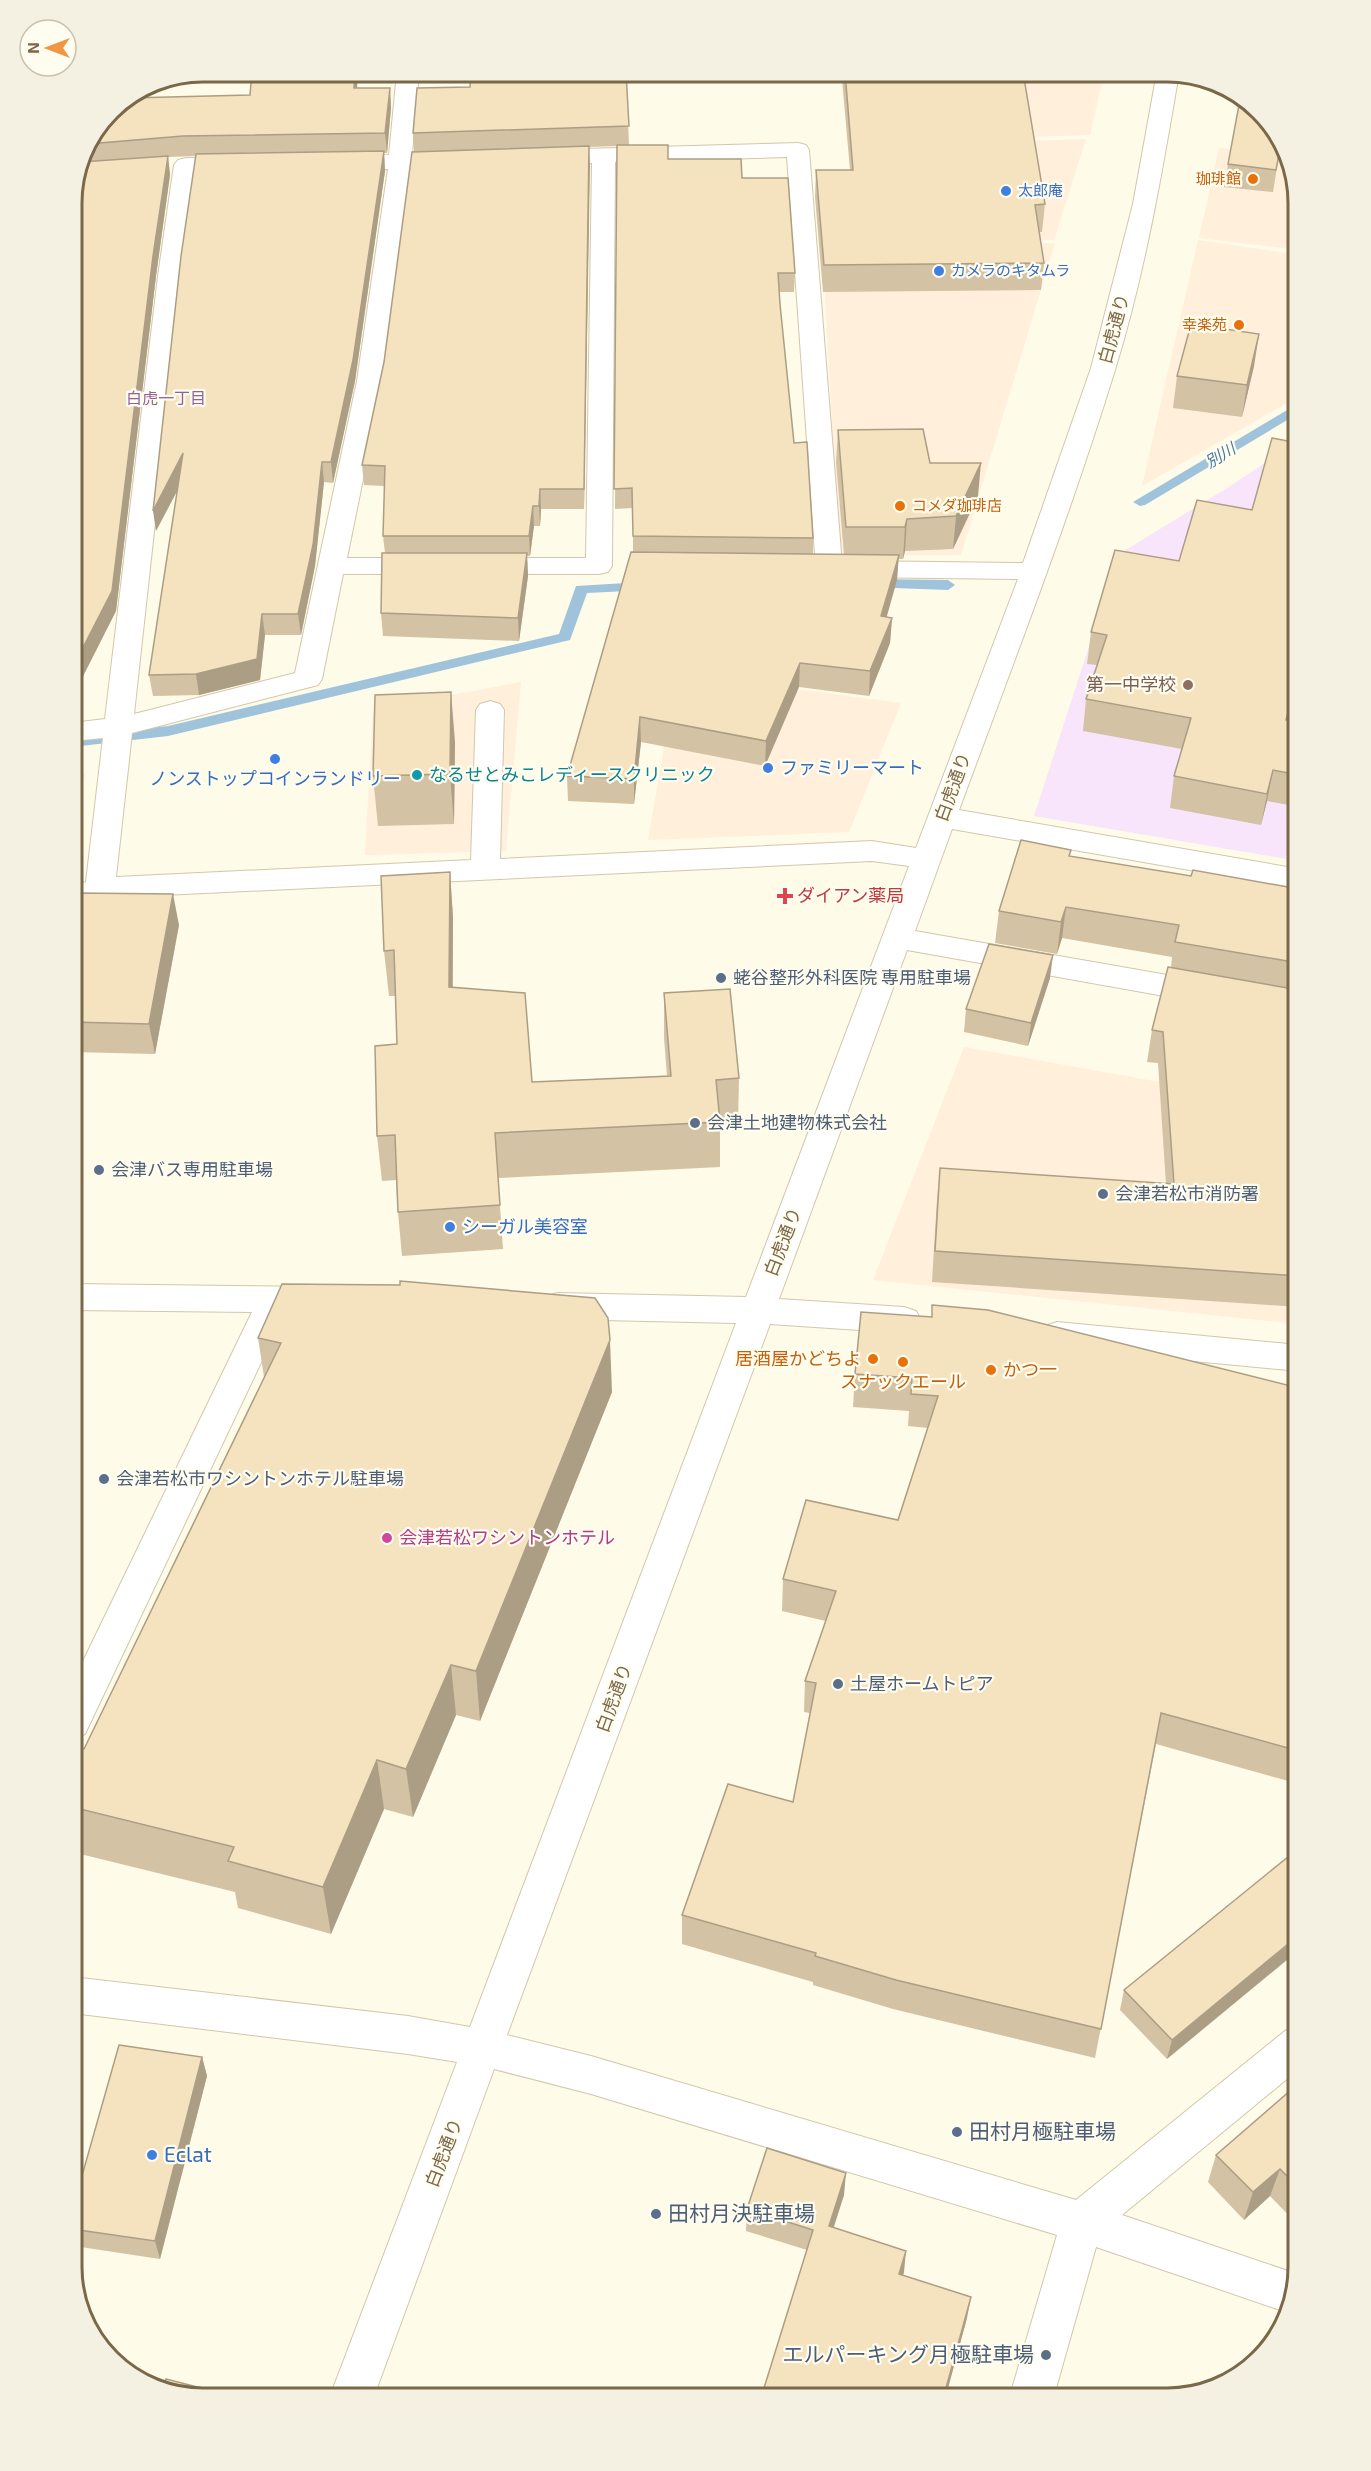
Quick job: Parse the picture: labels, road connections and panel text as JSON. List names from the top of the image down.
{
  "streets": {
    "street": ["白虎通り"]
  },
  "districts": ["白虎一丁目"],
  "water": ["別川"],
  "places": {
    "other": [
      "珈琲館",
      "太郎庵",
      "カメラのキタムラ",
      "幸楽苑",
      "コメダ珈琲店",
      "第一中学校",
      "ノンストップコインランドリー",
      "ファミリーマート",
      "なるせとみこレディースクリニック",
      "蛯谷整形外科医院 専用駐車場",
      "会津土地建物株式会社",
      "会津バス専用駐車場",
      "会津若松市消防署",
      "シーガル美容室",
      "居酒屋かどちよ",
      "スナックエール",
      "かつ一",
      "会津若松市ワシントンホテル駐車場",
      "会津若松ワシントンホテル",
      "土屋ホームトピア",
      "田村月極駐車場",
      "Eclat",
      "田村月決駐車場",
      "エルパーキング月極駐車場"
    ],
    "health": ["ダイアン薬局"]
  },
  "north": "left"
}
